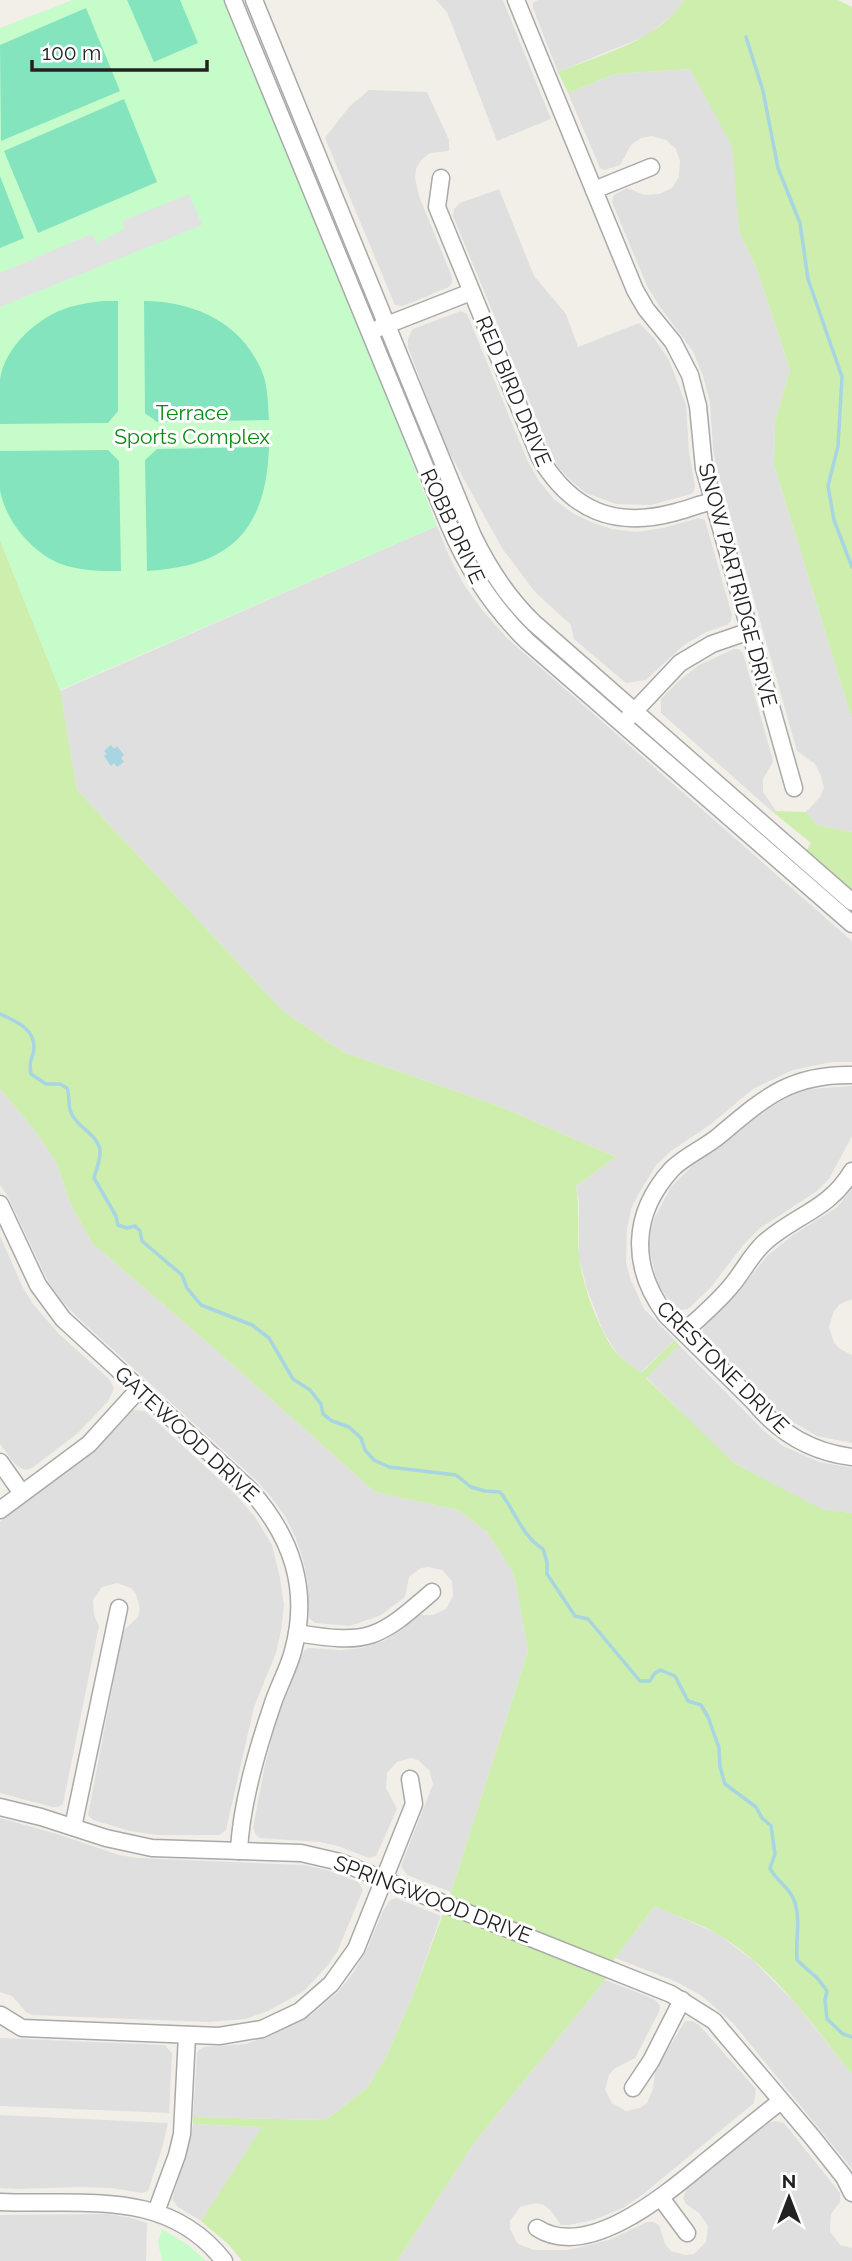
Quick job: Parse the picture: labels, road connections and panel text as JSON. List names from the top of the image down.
{
  "streets": {
    "street": [
      "RED BIRD DRIVE",
      "ROBB DRIVE",
      "SNOW PARTRIDGE DRIVE",
      "CRESTONE DRIVE",
      "GATEWOOD DRIVE",
      "SPRINGWOOD DRIVE"
    ]
  },
  "crossings": [
    ["RED BIRD DRIVE", "SNOW PARTRIDGE DRIVE"],
    ["GATEWOOD DRIVE", "SPRINGWOOD DRIVE"]
  ],
  "parks": ["Terrace Sports Complex"],
  "scale_bar": "100 m",
  "north": "top"
}
